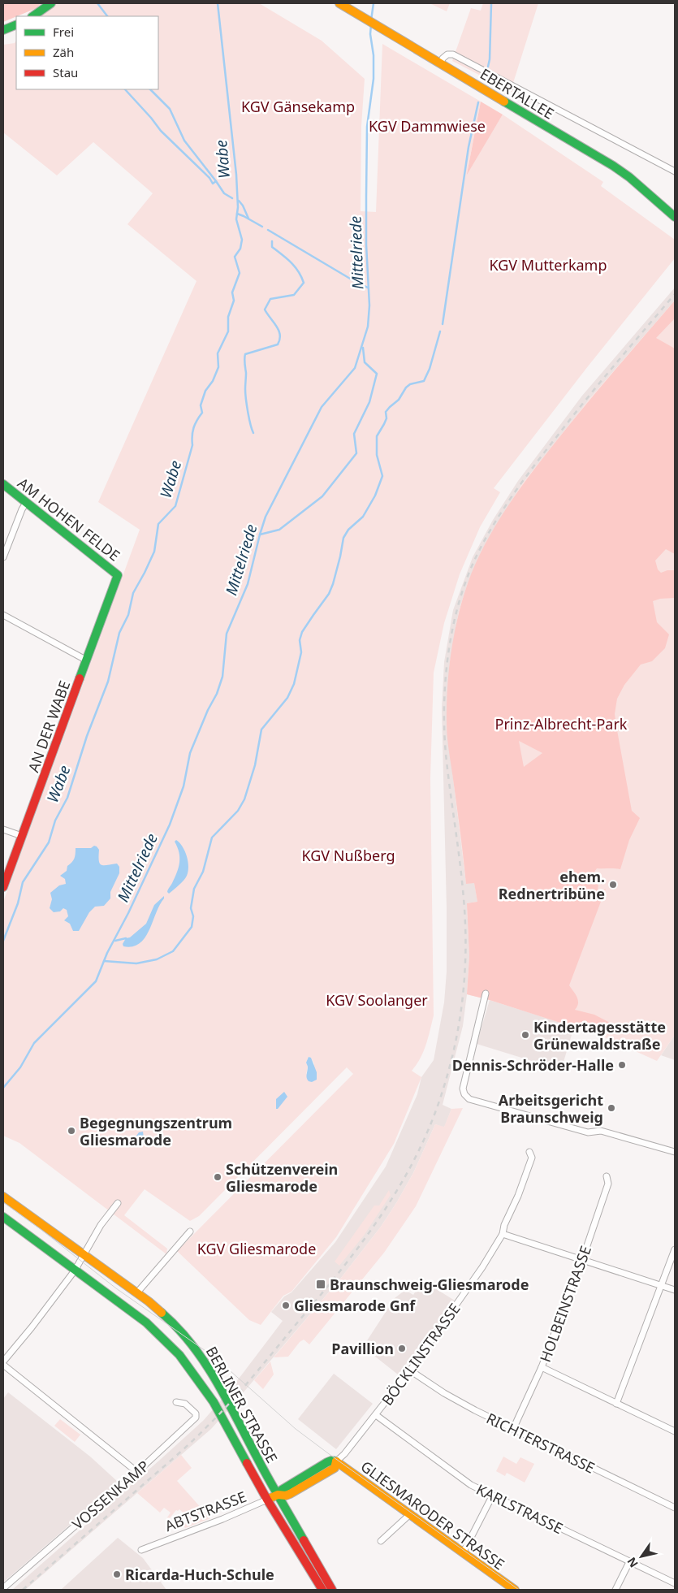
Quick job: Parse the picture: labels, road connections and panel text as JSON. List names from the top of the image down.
{
  "streets": {
    "main road": [
      "EBERTALLEE",
      "AM HOHEN FELDE",
      "AN DER WABE",
      "BERLINER STRASSE",
      "ABTSTRASSE",
      "GLIESMARODER STRASSE"
    ],
    "street": [
      "HOLBEINSTRASSE",
      "BÖCKLINSTRASSE",
      "RICHTERSTRASSE",
      "VOSSENKAMP",
      "KARLSTRASSE"
    ]
  },
  "crossings": [
    ["AM HOHEN FELDE", "AN DER WABE"],
    ["HOLBEINSTRASSE", "RICHTERSTRASSE"],
    ["BÖCKLINSTRASSE", "RICHTERSTRASSE"],
    ["BÖCKLINSTRASSE", "KARLSTRASSE"],
    ["BÖCKLINSTRASSE", "ABTSTRASSE"],
    ["BÖCKLINSTRASSE", "GLIESMARODER STRASSE"],
    ["BERLINER STRASSE", "ABTSTRASSE"],
    ["ABTSTRASSE", "GLIESMARODER STRASSE"]
  ],
  "water": ["Wabe", "Mittelriede"],
  "parks": [
    "KGV Gänsekamp",
    "KGV Dammwiese",
    "KGV Mutterkamp",
    "Prinz-Albrecht-Park",
    "KGV Nußberg",
    "KGV Soolanger",
    "KGV Gliesmarode"
  ],
  "places": {
    "other": [
      "ehem. Rednertribüne",
      "Kindertagesstätte Grünewaldstraße",
      "Dennis-Schröder-Halle",
      "Arbeitsgericht Braunschweig",
      "Begegnungszentrum Gliesmarode",
      "Schützenverein Gliesmarode",
      "Gliesmarode Gnf",
      "Pavillion",
      "Ricarda-Huch-Schule"
    ],
    "transit": ["Braunschweig-Gliesmarode"]
  },
  "legend": ["Frei", "Zäh", "Stau"],
  "north": "bottom left"
}
